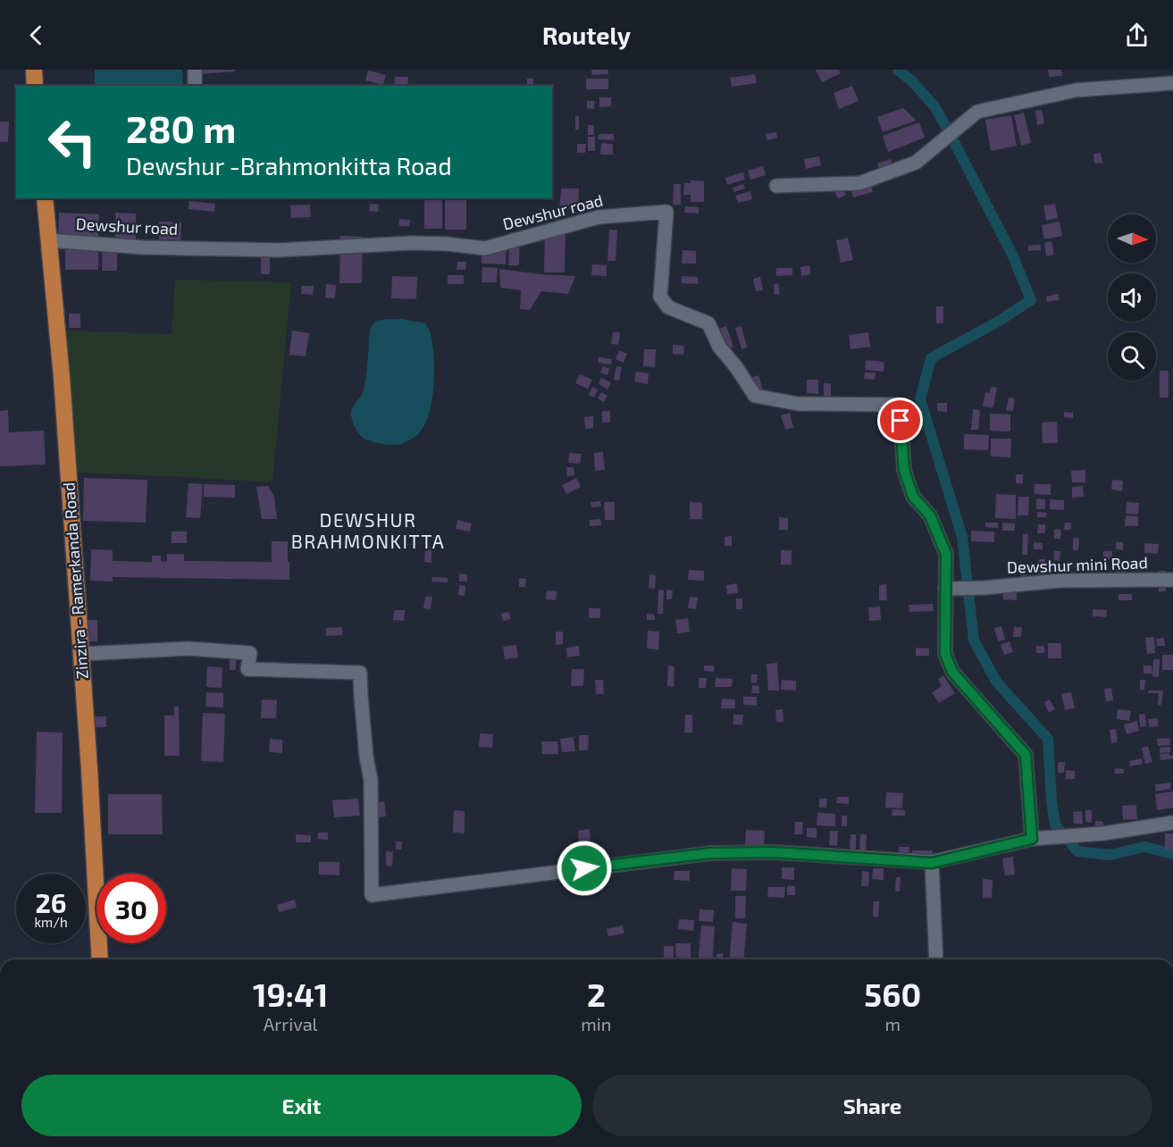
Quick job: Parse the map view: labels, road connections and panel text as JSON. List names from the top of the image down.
{
  "streets": {
    "main road": ["Zinzira - Ramerkanda Road"],
    "street": ["Dewshur road", "Dewshur mini Road"]
  },
  "crossings": [
    ["Dewshur road", "Dewshur mini Road"],
    ["Dewshur road", "Zinzira - Ramerkanda Road"]
  ],
  "districts": ["DEWSHUR BRAHMONKITTA"],
  "north": "right",
  "page": {
    "header": "Routely",
    "turn": ["280 m", "Dewshur -Brahmonkitta Road"],
    "speed": "26 km/h",
    "limit": "30",
    "eta": [
      "19:41",
      "Arrival",
      "2",
      "min",
      "560",
      "m"
    ],
    "buttons": ["Exit", "Share"]
  }
}
